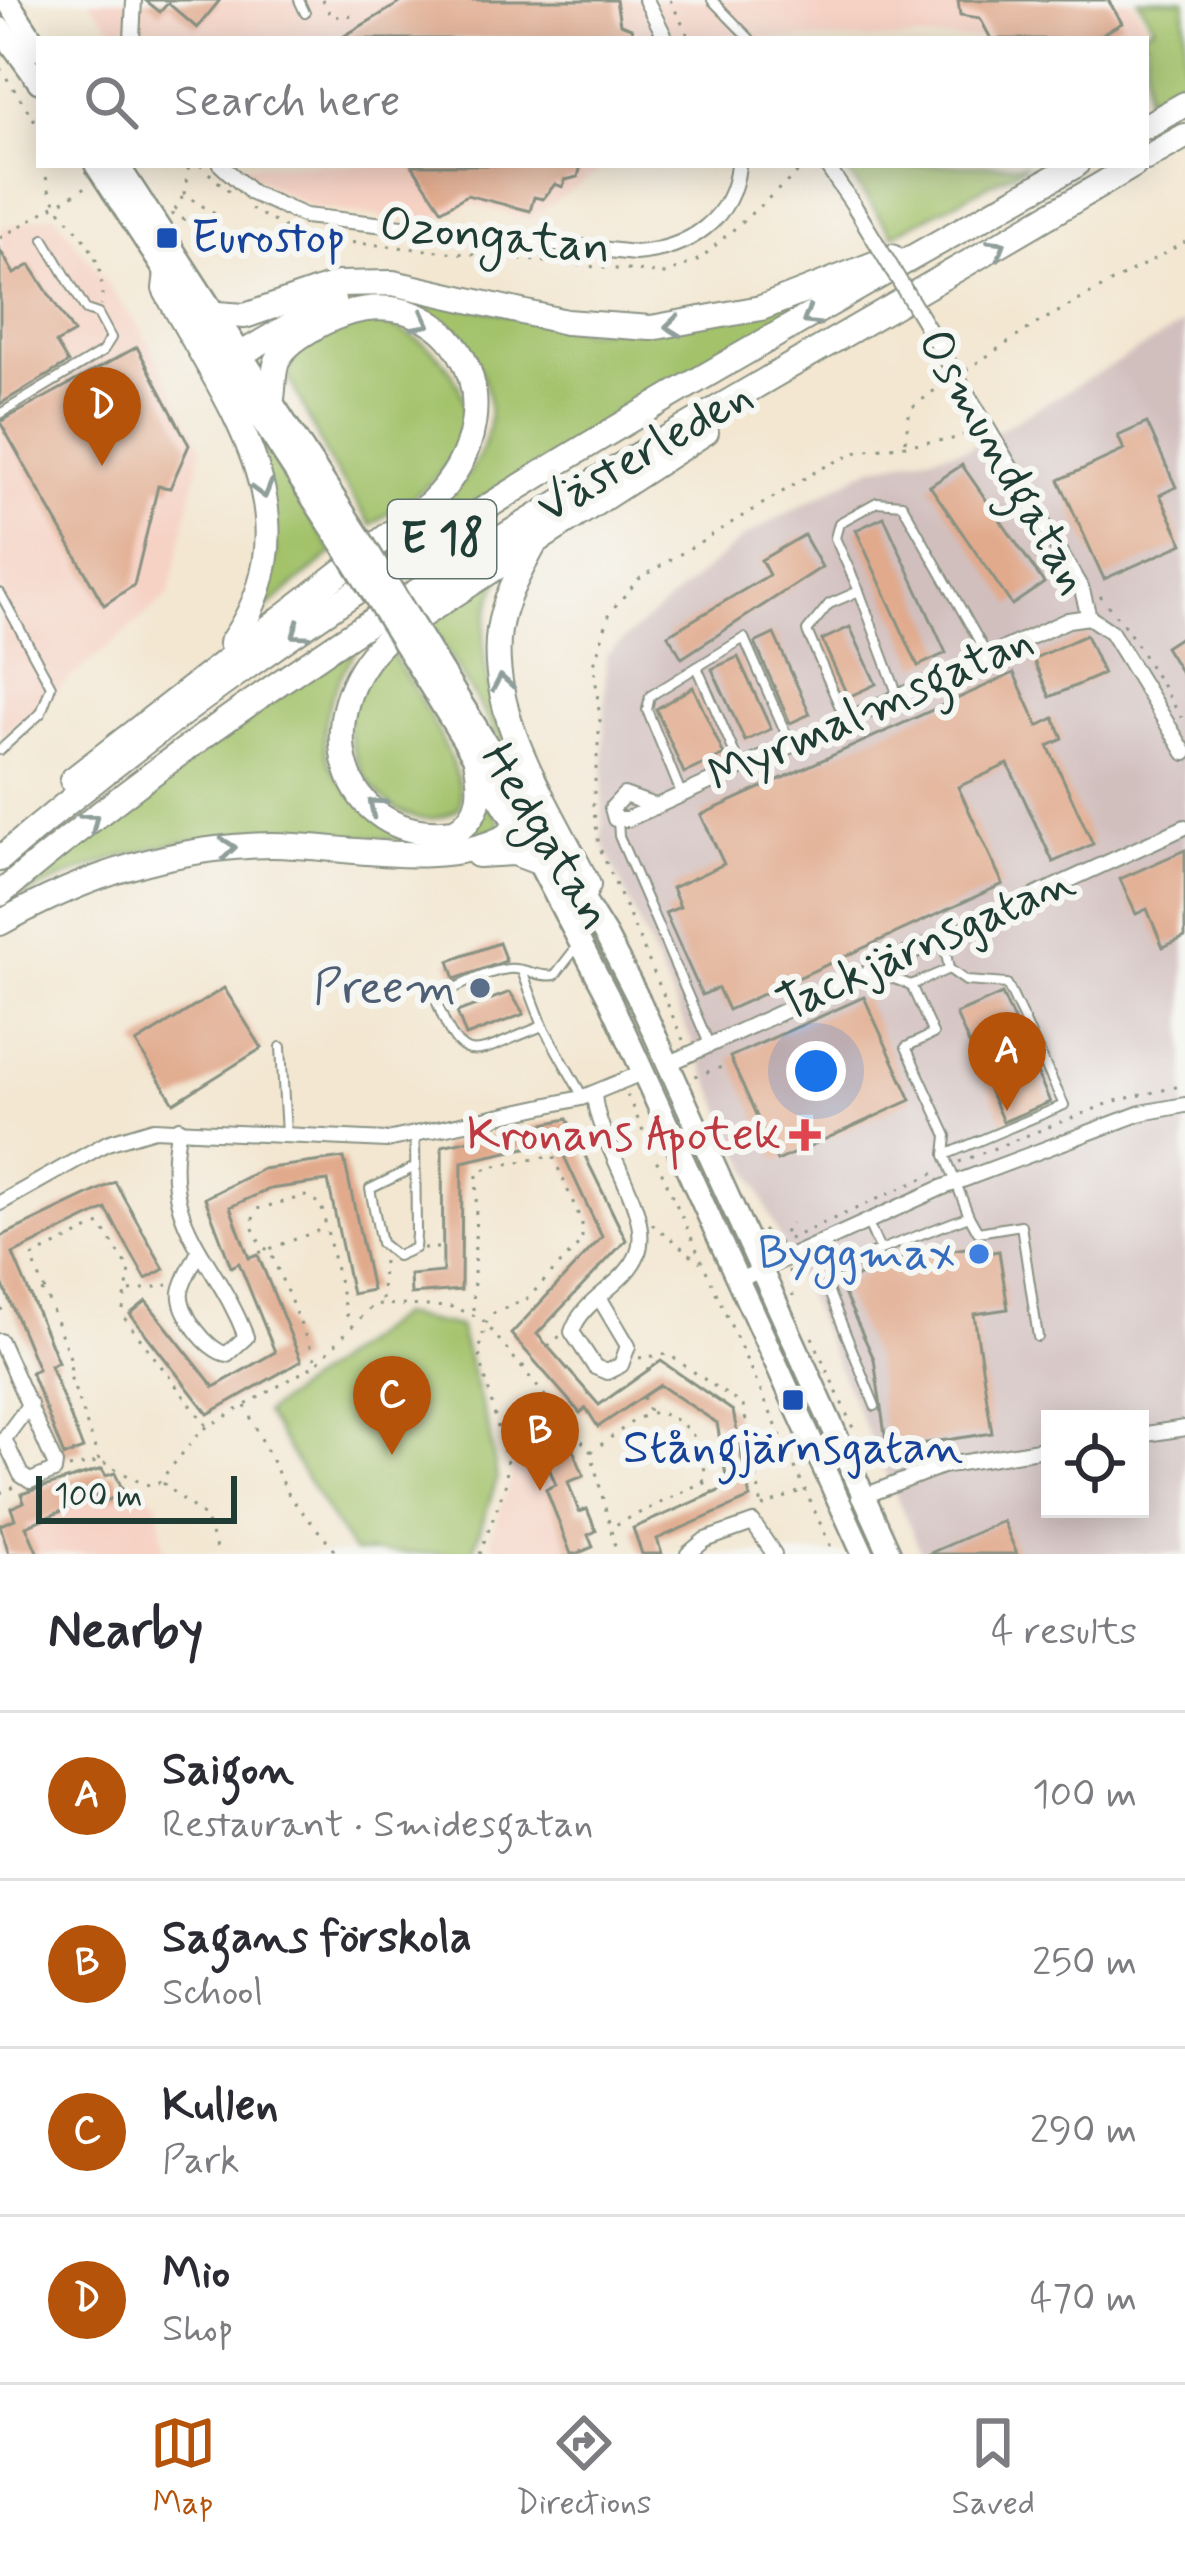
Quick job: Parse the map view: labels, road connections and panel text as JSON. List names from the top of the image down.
{
  "streets": {
    "highway": ["Västerleden", "E 18"],
    "main road": ["Hedgatan"],
    "street": [
      "Ozongatan",
      "Osmundgatan",
      "Myrmalmsgatan",
      "Tackjärnsgatan"
    ]
  },
  "crossings": [
    ["Västerleden", "E 18"],
    ["Osmundgatan", "Myrmalmsgatan"],
    ["E 18", "Hedgatan"],
    ["Hedgatan", "Tackjärnsgatan"]
  ],
  "places": {
    "transit": ["Eurostop", "Stångjärnsgatan"],
    "other": ["Preem", "Byggmax"],
    "health": ["Kronans Apotek"]
  },
  "scale_bar": "100 m",
  "page": {
    "search": "Search here",
    "pins": [
      "D",
      "A",
      "C",
      "B"
    ],
    "scale": "100 m",
    "heading": ["Nearby", "4 results"],
    "list": [
      {
        "mark": "A",
        "name": "Saigon",
        "note": "Restaurant · Smidesgatan",
        "value": "100 m"
      },
      {
        "mark": "B",
        "name": "Sagans förskola",
        "note": "School",
        "value": "250 m"
      },
      {
        "mark": "C",
        "name": "Kullen",
        "note": "Park",
        "value": "290 m"
      },
      {
        "mark": "D",
        "name": "Mio",
        "note": "Shop",
        "value": "470 m"
      }
    ],
    "nav": ["Map", "Directions", "Saved"]
  }
}
